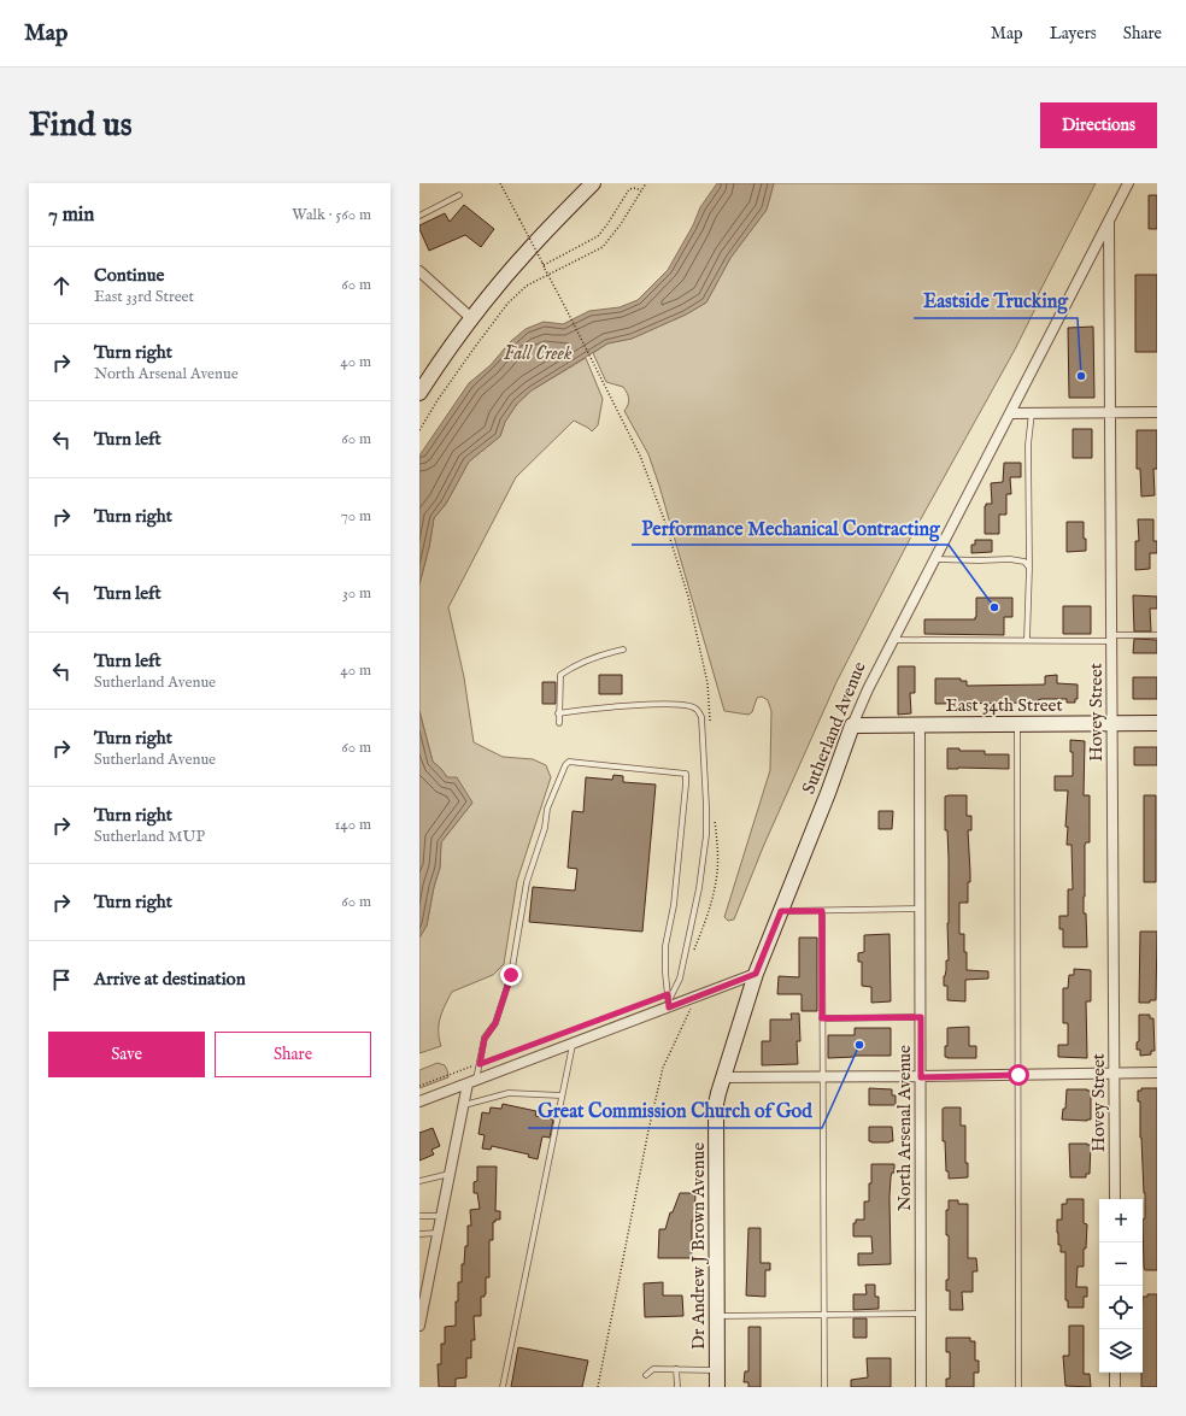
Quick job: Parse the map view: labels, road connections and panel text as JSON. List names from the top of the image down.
{
  "streets": {
    "main road": ["East 34th Street", "Sutherland Avenue", "Dr Andrew J Brown Avenue"],
    "street": ["Hovey Street", "North Arsenal Avenue"]
  },
  "crossings": [
    ["East 34th Street", "Hovey Street"],
    ["East 34th Street", "Sutherland Avenue"],
    ["East 34th Street", "North Arsenal Avenue"],
    ["Hovey Street", "Sutherland Avenue"],
    ["Sutherland Avenue", "Dr Andrew J Brown Avenue"]
  ],
  "water": ["Fall Creek"],
  "places": ["Eastside Trucking", "Performance Mechanical Contracting", "Great Commission Church of God"],
  "page": {
    "header": "Map",
    "nav": ["Map", "Layers", "Share"],
    "buttons": [
      "Directions",
      ["Save", "Share"]
    ],
    "title": "Find us",
    "heading": ["7 min", "Walk · 560 m"],
    "list": [
      ["Continue", "East 33rd Street", "60 m"],
      ["Turn right", "North Arsenal Avenue", "40 m"],
      ["Turn left", "60 m"],
      ["Turn right", "70 m"],
      ["Turn left", "30 m"],
      ["Turn left", "Sutherland Avenue", "40 m"],
      ["Turn right", "Sutherland Avenue", "60 m"],
      ["Turn right", "Sutherland MUP", "140 m"],
      ["Turn right", "60 m"],
      "Arrive at destination"
    ],
    "map_buttons": ["+", "−"]
  }
}
